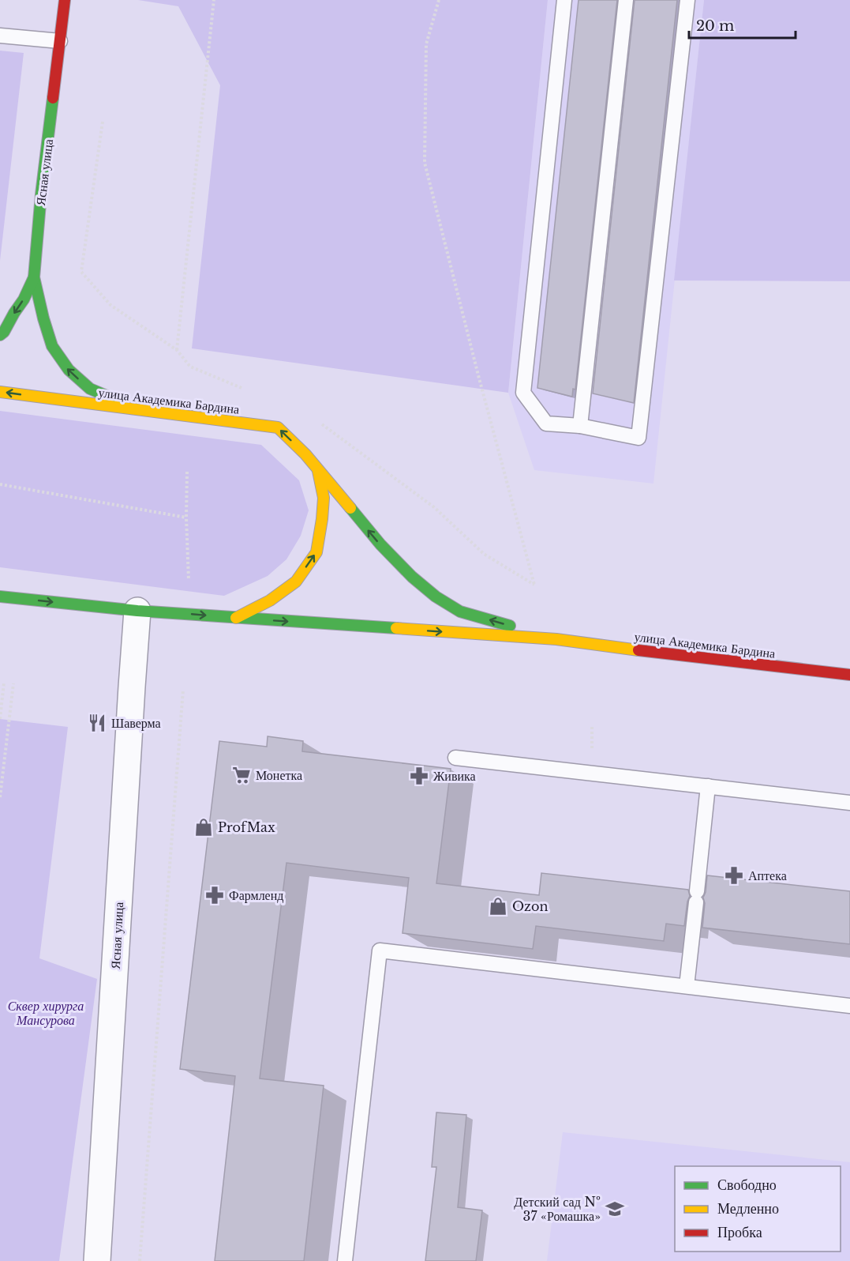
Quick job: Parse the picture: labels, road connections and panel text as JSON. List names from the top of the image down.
{
  "streets": {
    "street": ["Ясная улица", "улица Академика Бардина"]
  },
  "crossings": [
    ["Ясная улица", "улица Академика Бардина"]
  ],
  "parks": ["Сквер хирурга Мансурова"],
  "places": {
    "restaurant": ["Шаверма"],
    "supermarket": ["Монетка"],
    "pharmacy": ["Живика", "Аптека", "Фармленд"],
    "shop": ["ProfMax", "Ozon"],
    "school or university": ["Детский сад № 37 «Ромашка»"]
  },
  "legend": ["Свободно", "Медленно", "Пробка"],
  "scale_bar": "20 m"
}
